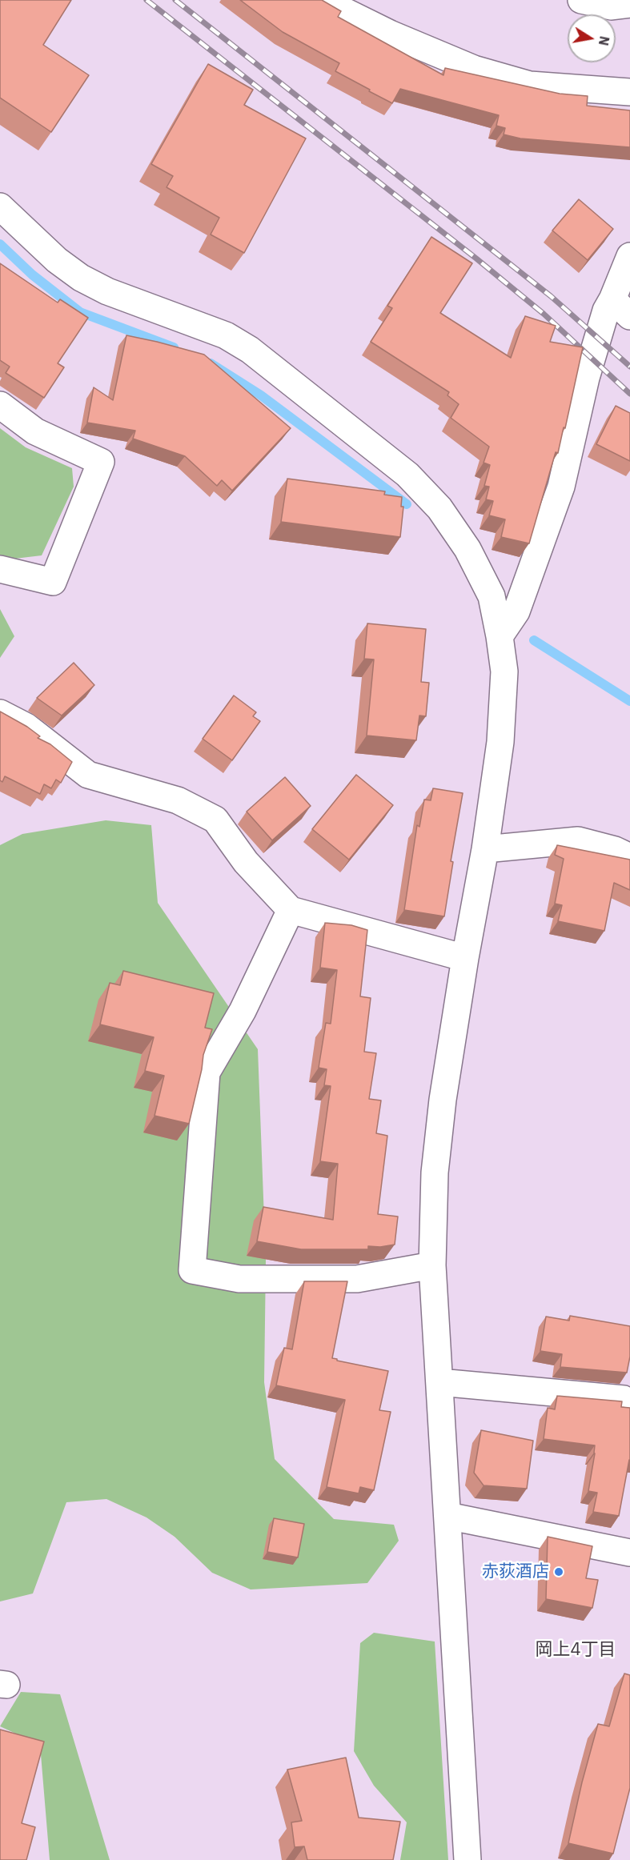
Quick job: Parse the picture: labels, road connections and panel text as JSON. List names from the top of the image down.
{
  "districts": ["岡上4丁目"],
  "places": ["赤荻酒店"],
  "north": "right"
}
